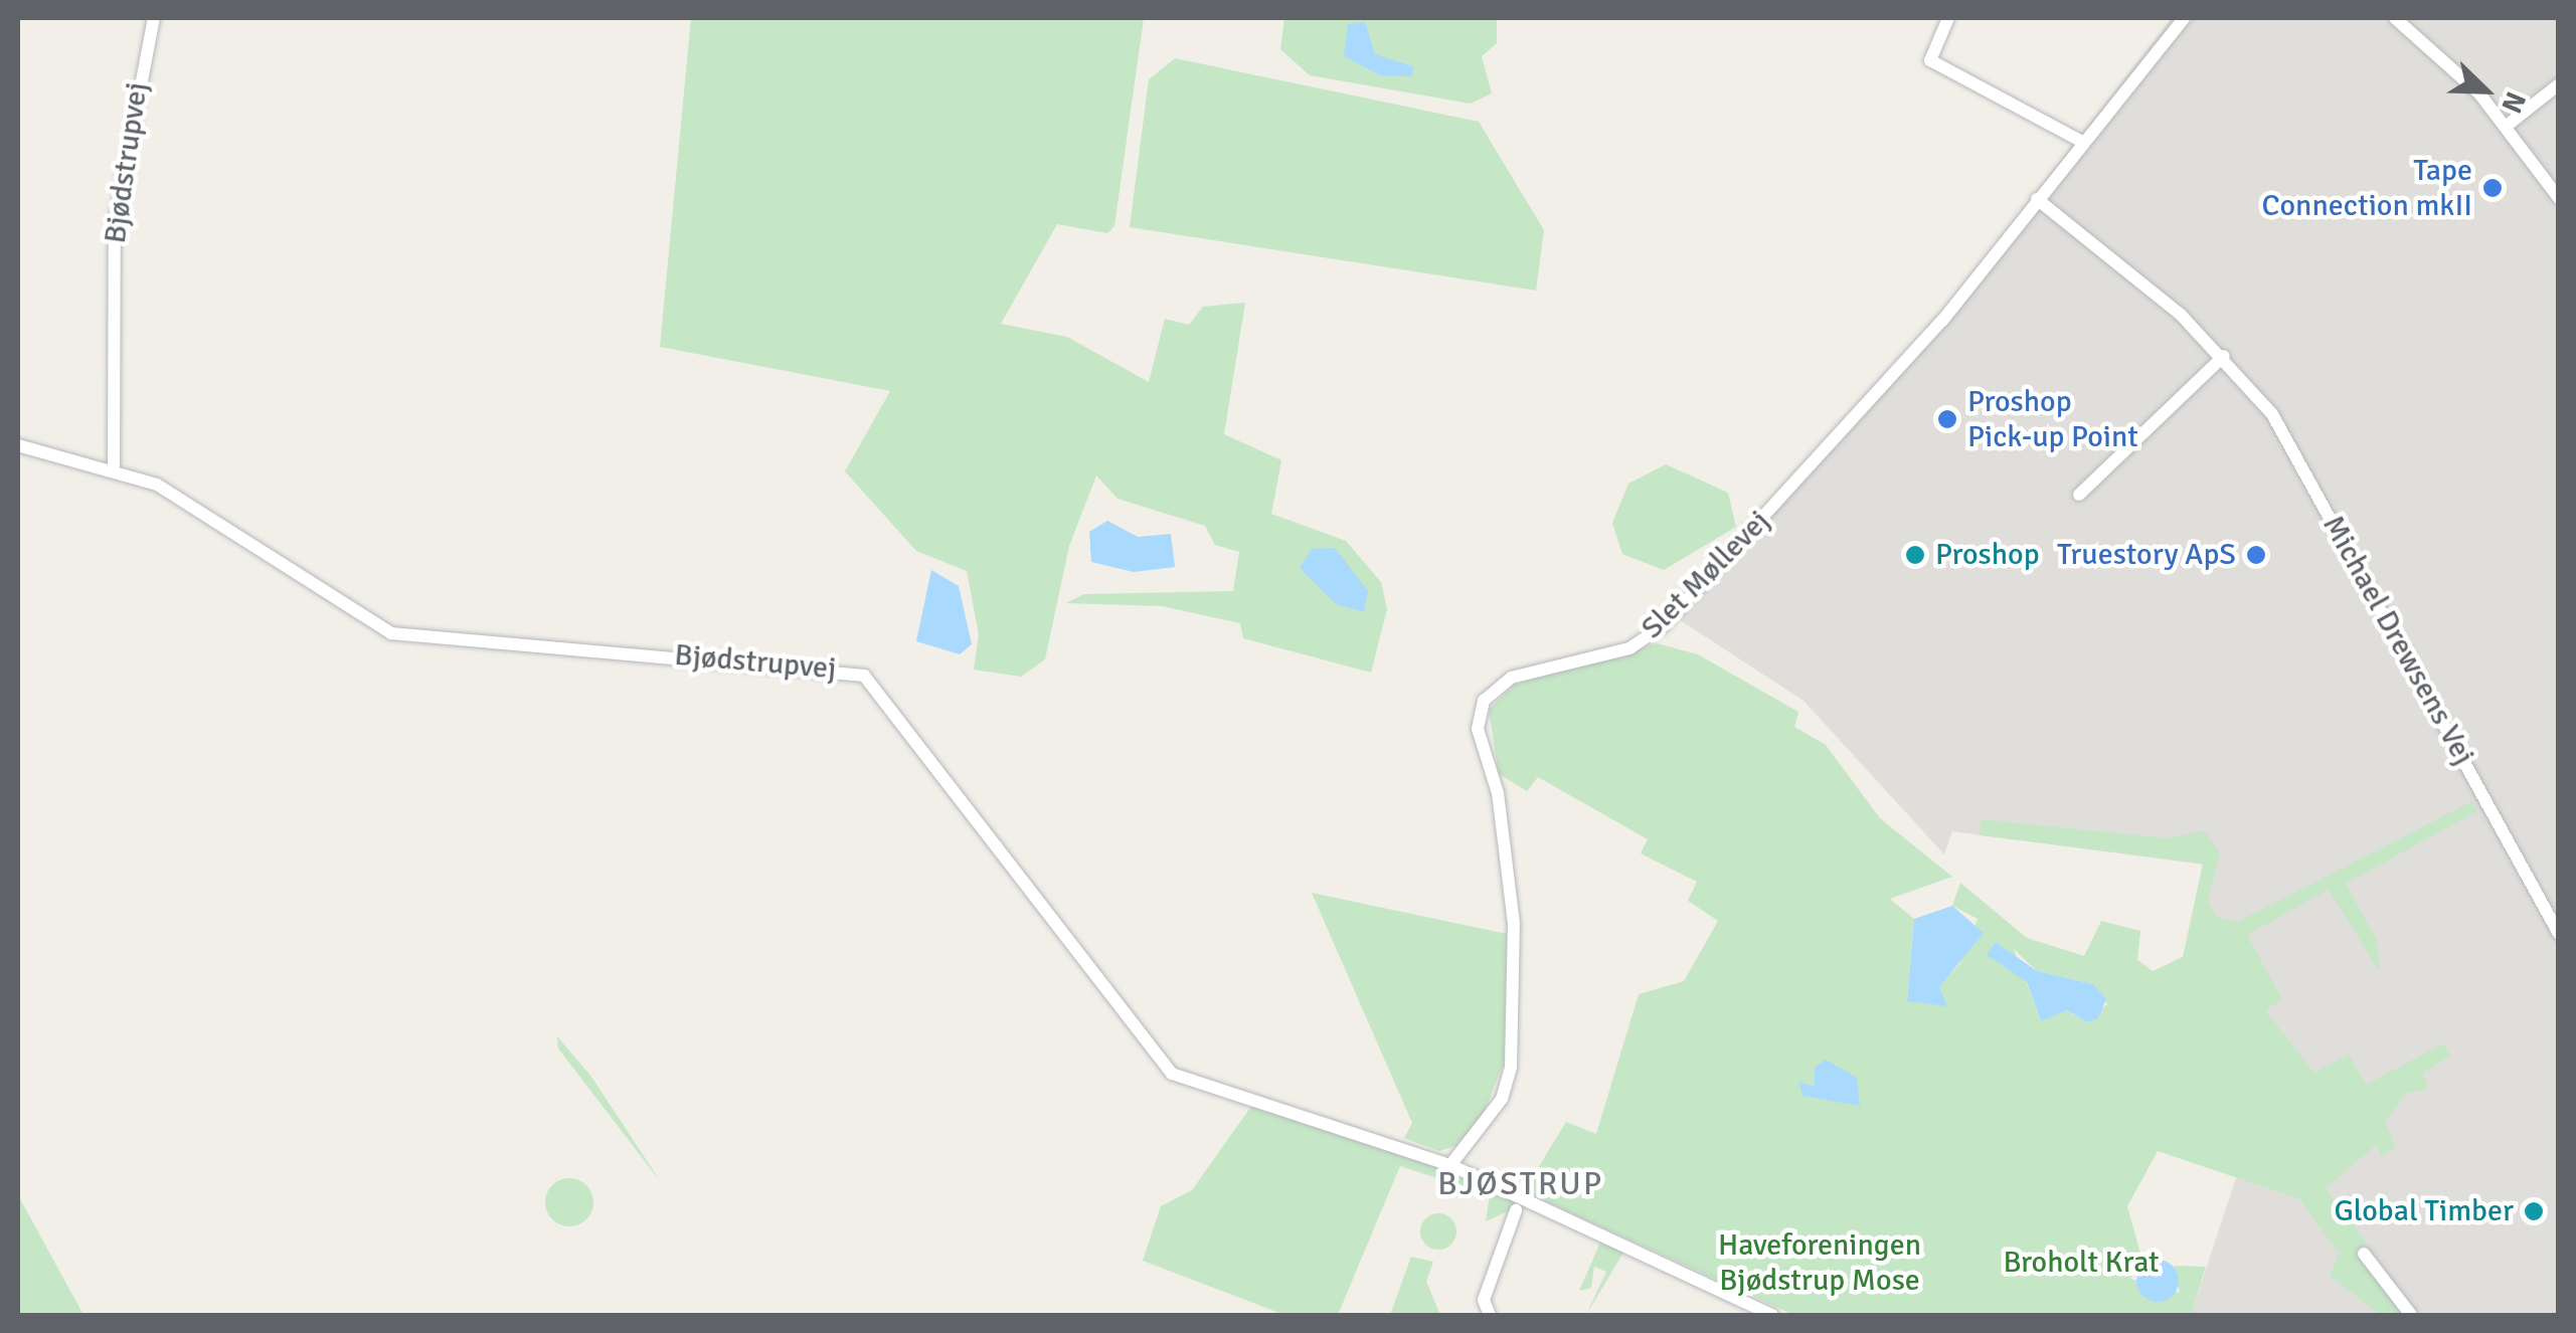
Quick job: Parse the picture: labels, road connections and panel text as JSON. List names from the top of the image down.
{
  "streets": {
    "street": ["Bjødstrupvej", "Slet Møllevej", "Michael Drewsens Vej"]
  },
  "crossings": [
    ["Bjødstrupvej", "Slet Møllevej"],
    ["Slet Møllevej", "Michael Drewsens Vej"]
  ],
  "districts": ["BJØSTRUP"],
  "parks": ["Haveforeningen Bjødstrup Mose", "Broholt Krat"],
  "places": [
    "Tape Connection mkII",
    "Proshop Pick-up Point",
    "Proshop",
    "Truestory ApS",
    "Global Timber"
  ],
  "north": "bottom right"
}
